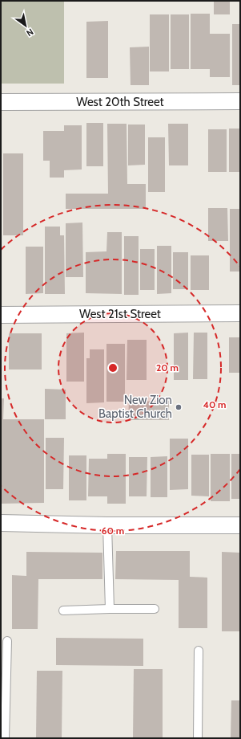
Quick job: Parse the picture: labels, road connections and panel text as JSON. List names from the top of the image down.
{
  "streets": {
    "street": ["West 20th Street", "West 21st Street"]
  },
  "places": ["New Zion Baptist Church"],
  "north": "bottom right",
  "rings": ["20 m", "40 m", "60 m"]
}
